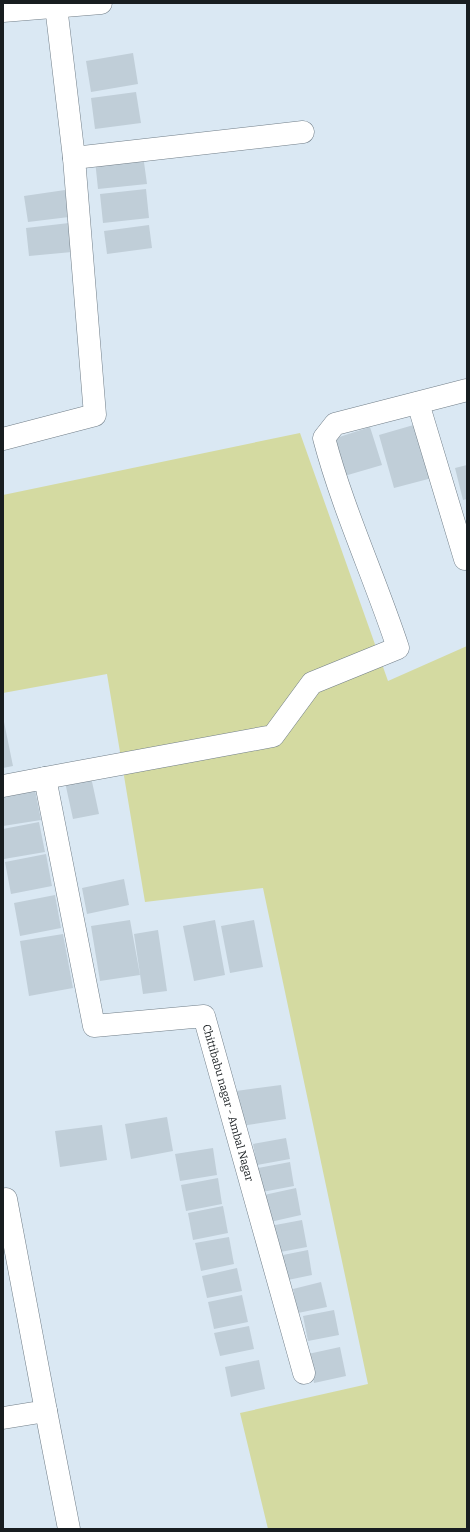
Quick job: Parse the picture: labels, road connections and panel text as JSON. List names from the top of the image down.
{
  "streets": {
    "street": ["Chittibabu nagar - Ambal Nagar"]
  }
}
